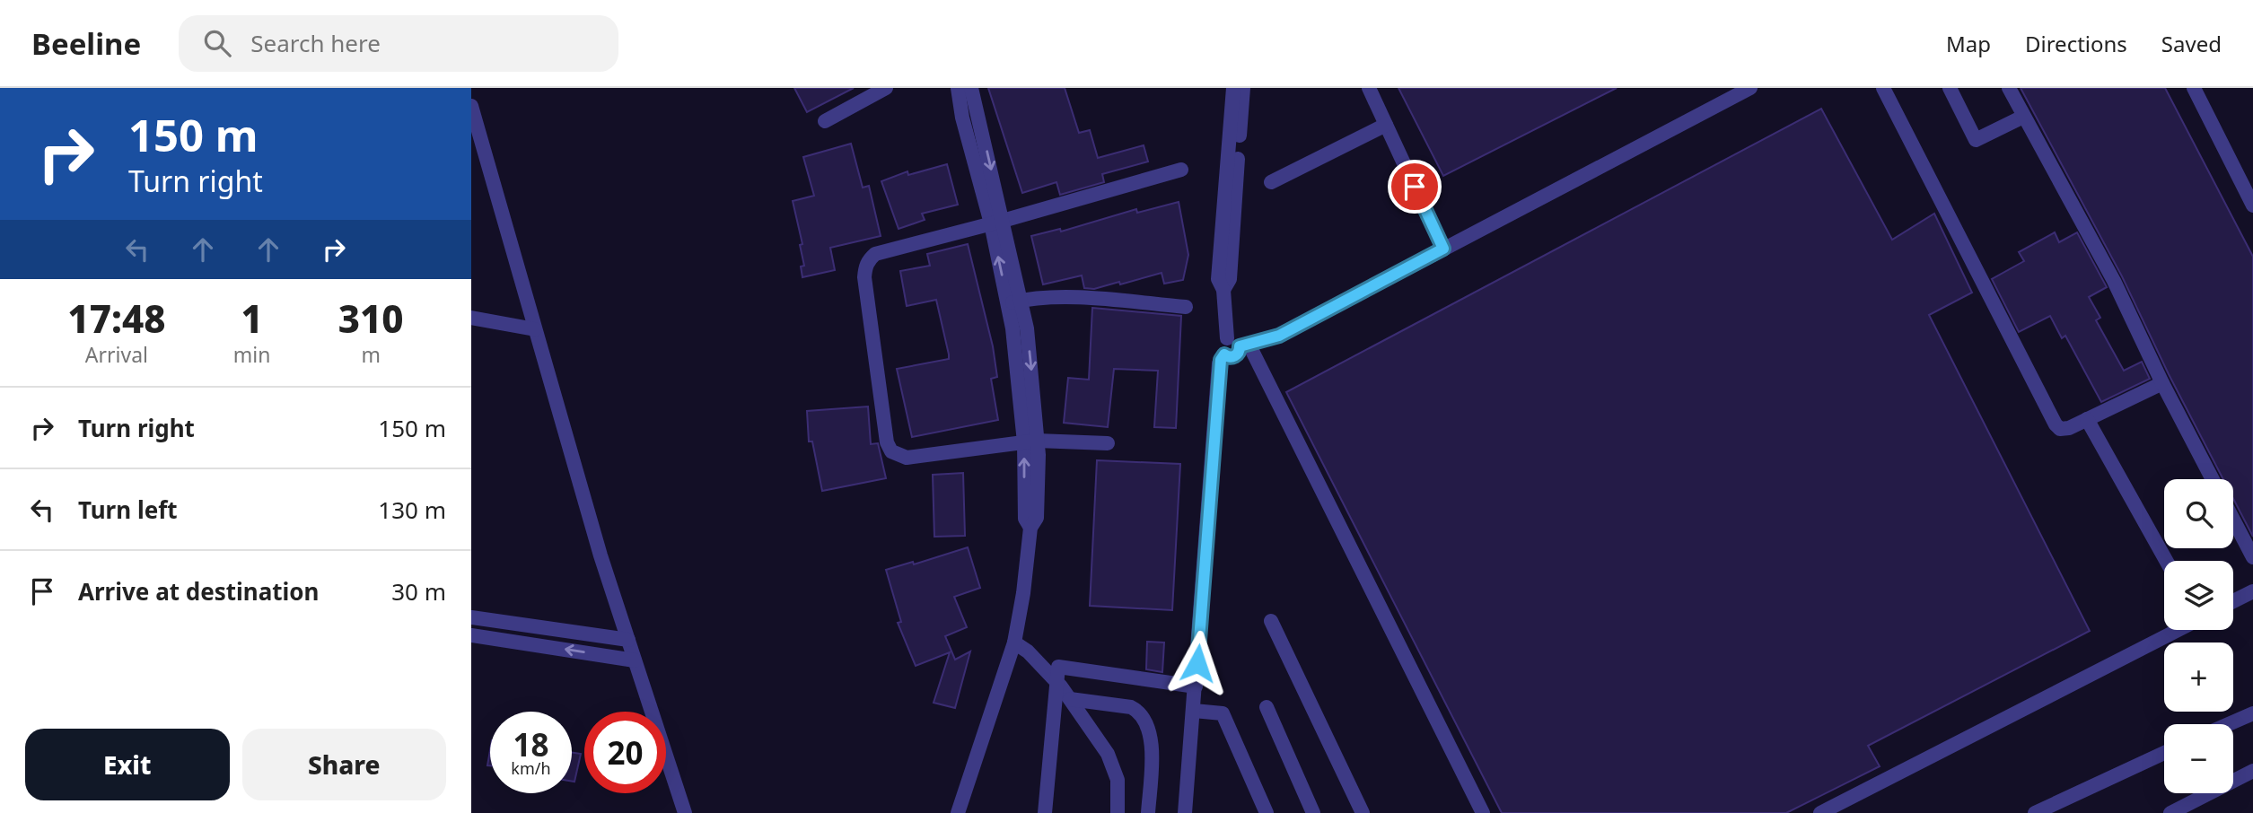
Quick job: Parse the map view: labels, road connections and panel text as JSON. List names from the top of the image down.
{
  "page": {
    "header": "Beeline",
    "search": "Search here",
    "nav": ["Map", "Directions", "Saved"],
    "turn": ["150 m", "Turn right"],
    "eta": [
      "17:48",
      "Arrival",
      "1",
      "min",
      "310",
      "m"
    ],
    "list": [
      {
        "name": "Turn right",
        "value": "150 m"
      },
      {
        "name": "Turn left",
        "value": "130 m"
      },
      {
        "name": "Arrive at destination",
        "value": "30 m"
      }
    ],
    "map_buttons": ["+", "−"],
    "speed": "18 km/h",
    "limit": "20",
    "buttons": ["Exit", "Share"]
  }
}
